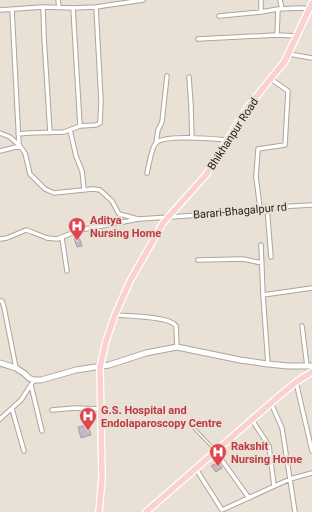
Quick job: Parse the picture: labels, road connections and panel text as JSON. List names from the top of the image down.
{
  "streets": {
    "main road": ["Bhikhanpur Road"],
    "street": ["Barari-Bhagalpur rd"]
  },
  "crossings": [
    ["Bhikhanpur Road", "Barari-Bhagalpur rd"]
  ],
  "places": {
    "hospital": ["Aditya Nursing Home", "G.S. Hospital and Endolaparoscopy Centre", "Rakshit Nursing Home"]
  }
}
